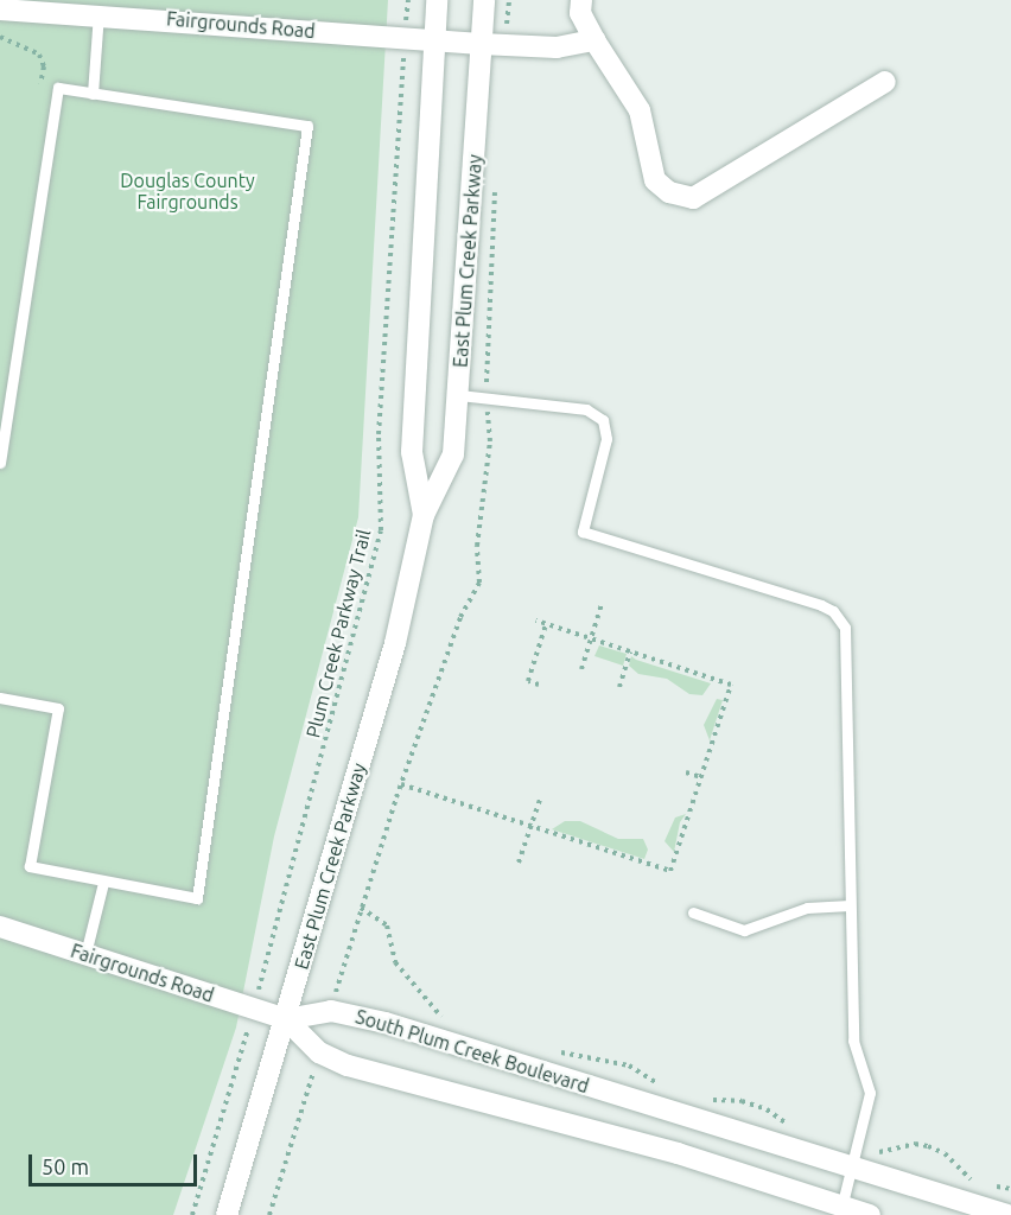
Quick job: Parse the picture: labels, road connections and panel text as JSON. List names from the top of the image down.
{
  "streets": {
    "street": ["Fairgrounds Road", "East Plum Creek Parkway", "South Plum Creek Boulevard"],
    "path": ["Plum Creek Parkway Trail"]
  },
  "crossings": [
    ["Fairgrounds Road", "East Plum Creek Parkway"],
    ["Fairgrounds Road", "Plum Creek Parkway Trail"],
    ["Fairgrounds Road", "South Plum Creek Boulevard"],
    ["East Plum Creek Parkway", "South Plum Creek Boulevard"]
  ],
  "parks": ["Douglas County Fairgrounds"],
  "scale_bar": "50 m"
}
